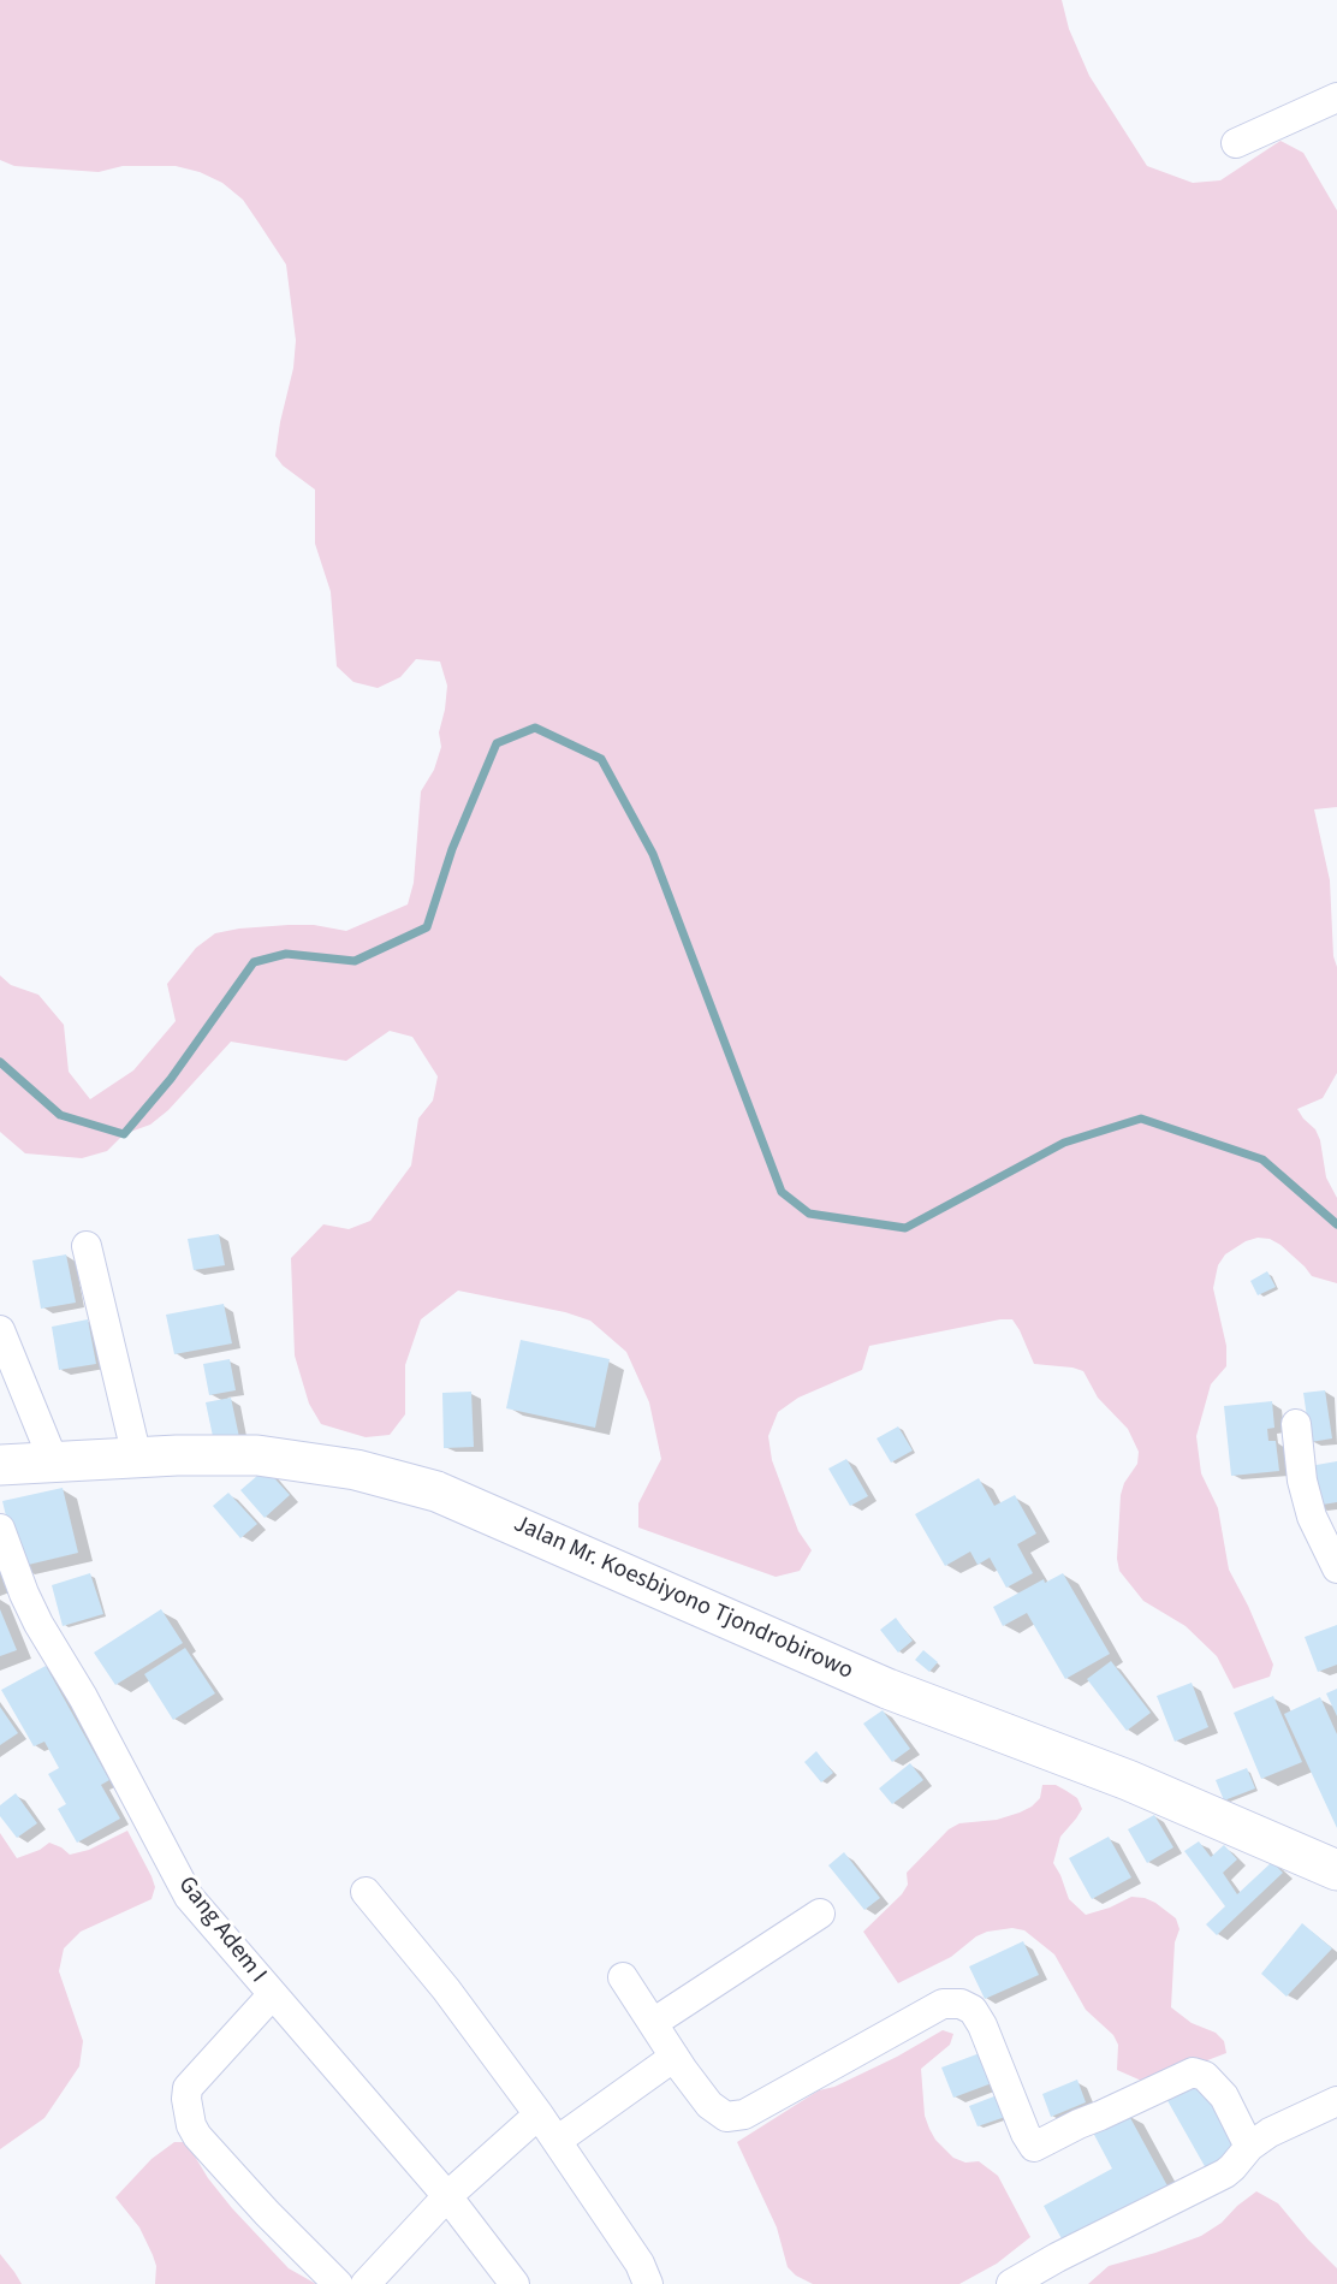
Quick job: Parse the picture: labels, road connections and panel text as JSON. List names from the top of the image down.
{
  "streets": {
    "main road": ["Jalan Mr. Koesbiyono Tjondrobirowo"],
    "street": ["Gang Adem I"]
  }
}
